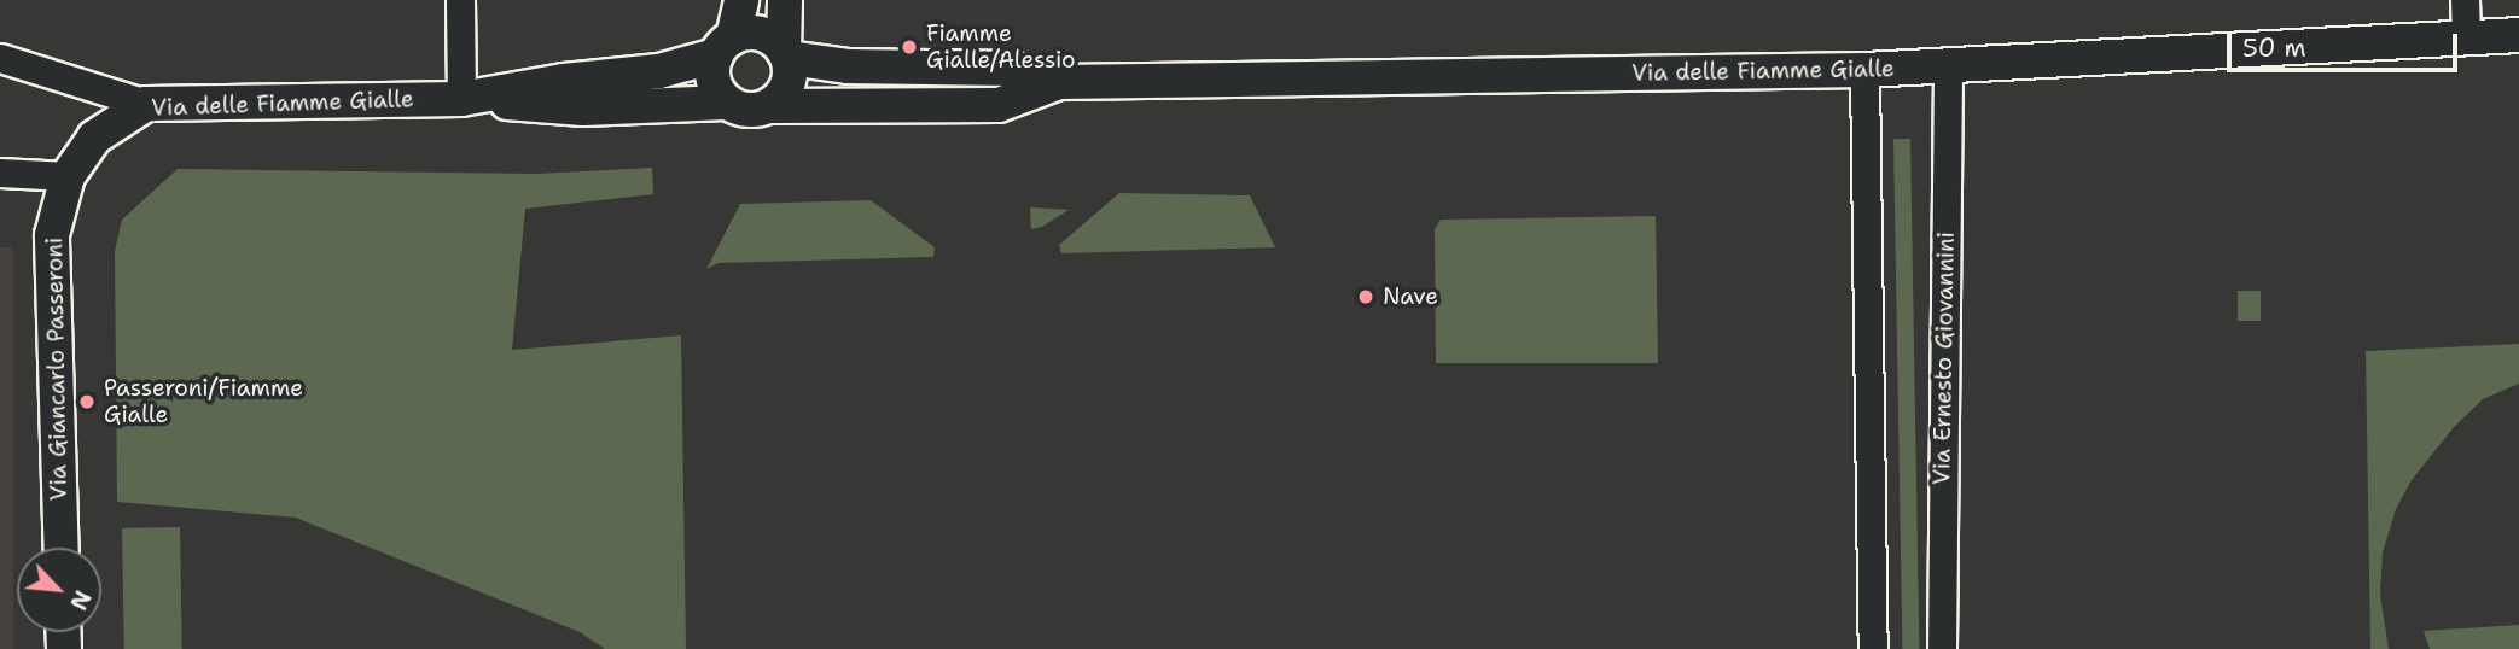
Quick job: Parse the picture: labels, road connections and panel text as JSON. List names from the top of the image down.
{
  "streets": {
    "street": ["Via delle Fiamme Gialle", "Via Ernesto Giovannini", "Via Giancarlo Passeroni"]
  },
  "crossings": [
    ["Via delle Fiamme Gialle", "Via Ernesto Giovannini"],
    ["Via delle Fiamme Gialle", "Via Giancarlo Passeroni"]
  ],
  "places": ["Fiamme Gialle/Alessio", "Nave", "Passeroni/Fiamme Gialle"],
  "scale_bar": "50 m",
  "north": "bottom right"
}
